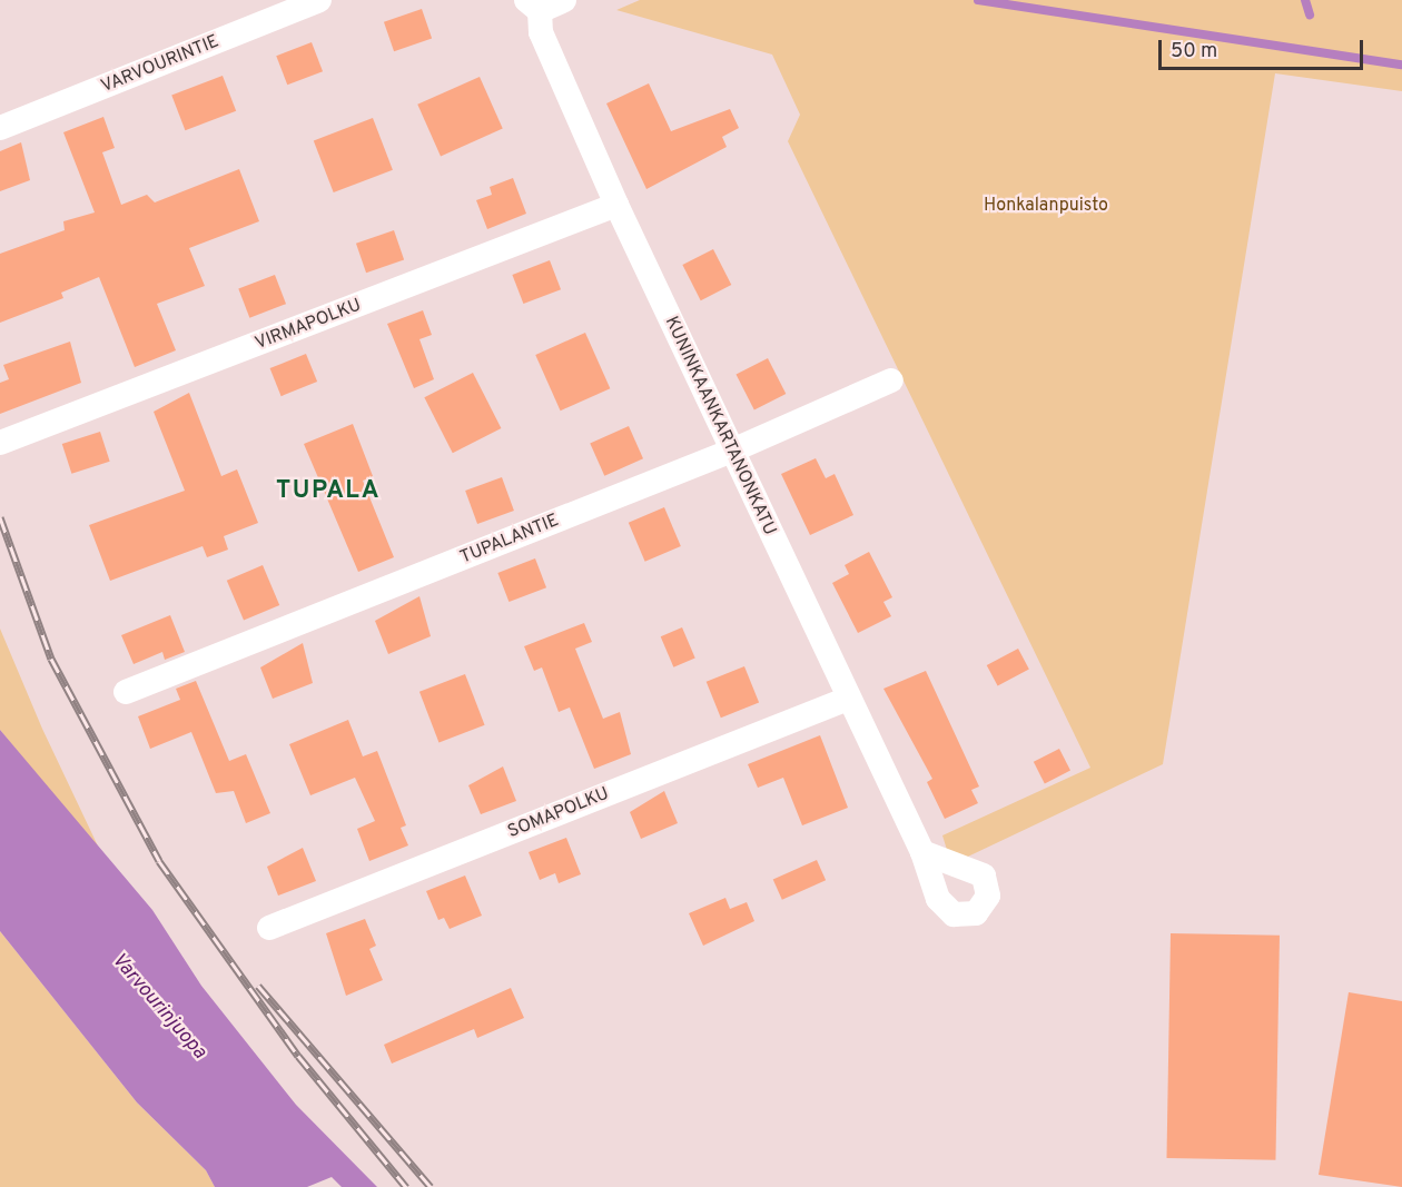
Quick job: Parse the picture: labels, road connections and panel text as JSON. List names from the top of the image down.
{
  "streets": {
    "street": [
      "VARVOURINTIE",
      "VIRMAPOLKU",
      "KUNINKAANKARTANONKATU",
      "TUPALANTIE",
      "SOMAPOLKU"
    ]
  },
  "crossings": [
    ["VIRMAPOLKU", "KUNINKAANKARTANONKATU"],
    ["KUNINKAANKARTANONKATU", "TUPALANTIE"],
    ["KUNINKAANKARTANONKATU", "SOMAPOLKU"]
  ],
  "districts": ["TUPALA"],
  "water": ["Varvourinjuopa"],
  "parks": ["Honkalanpuisto"],
  "scale_bar": "50 m"
}
